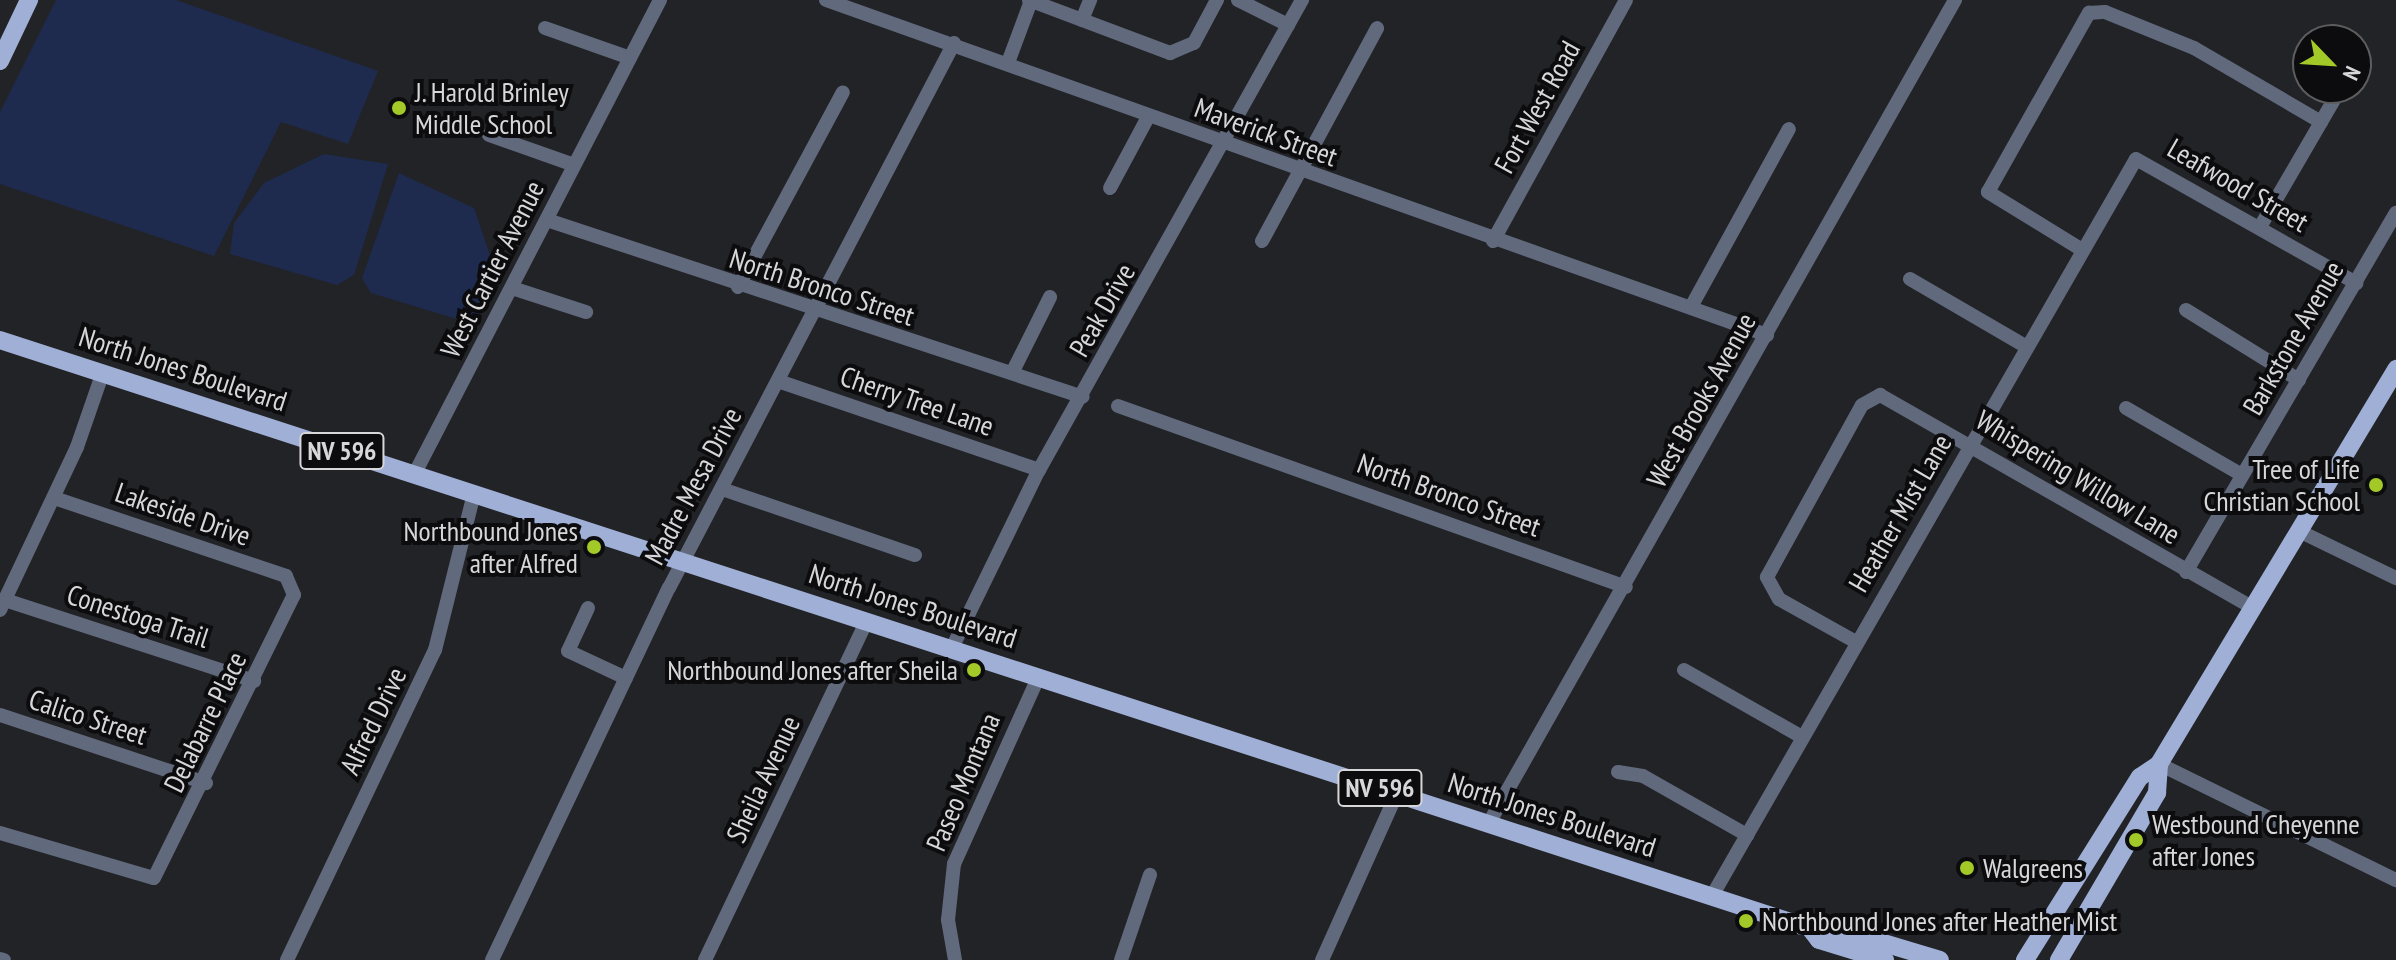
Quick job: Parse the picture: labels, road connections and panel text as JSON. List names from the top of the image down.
{
  "streets": {
    "main road": ["North Jones Boulevard", "NV 596"],
    "street": [
      "Fort West Road",
      "Maverick Street",
      "Leafwood Street",
      "West Cartier Avenue",
      "North Bronco Street",
      "Peak Drive",
      "Barkstone Avenue",
      "West Brooks Avenue",
      "Cherry Tree Lane",
      "Whispering Willow Lane",
      "Madre Mesa Drive",
      "Heather Mist Lane",
      "Lakeside Drive",
      "Conestoga Trail",
      "Calico Street",
      "Alfred Drive",
      "Delabarre Place",
      "Sheila Avenue",
      "Paseo Montana"
    ]
  },
  "crossings": [
    ["Fort West Road", "Maverick Street"],
    ["Maverick Street", "Peak Drive"],
    ["Maverick Street", "West Brooks Avenue"],
    ["Maverick Street", "Madre Mesa Drive"],
    ["Leafwood Street", "Barkstone Avenue"],
    ["Leafwood Street", "Heather Mist Lane"],
    ["West Cartier Avenue", "North Bronco Street"],
    ["West Cartier Avenue", "North Jones Boulevard"],
    ["North Bronco Street", "Peak Drive"],
    ["North Bronco Street", "West Brooks Avenue"],
    ["North Bronco Street", "Madre Mesa Drive"],
    ["Peak Drive", "North Jones Boulevard"],
    ["Peak Drive", "Cherry Tree Lane"],
    ["Barkstone Avenue", "Whispering Willow Lane"],
    ["North Jones Boulevard", "West Brooks Avenue"],
    ["North Jones Boulevard", "Madre Mesa Drive"],
    ["North Jones Boulevard", "Heather Mist Lane"],
    ["North Jones Boulevard", "Alfred Drive"],
    ["North Jones Boulevard", "Sheila Avenue"],
    ["North Jones Boulevard", "Paseo Montana"],
    ["Cherry Tree Lane", "Madre Mesa Drive"],
    ["Whispering Willow Lane", "Heather Mist Lane"],
    ["Lakeside Drive", "Delabarre Place"],
    ["Conestoga Trail", "Delabarre Place"],
    ["Calico Street", "Delabarre Place"]
  ],
  "places": [
    "J. Harold Brinley Middle School",
    "Tree of Life Christian School",
    "Northbound Jones after Alfred",
    "Northbound Jones after Sheila",
    "Westbound Cheyenne after Jones",
    "Walgreens",
    "Northbound Jones after Heather Mist"
  ],
  "north": "bottom right"
}
